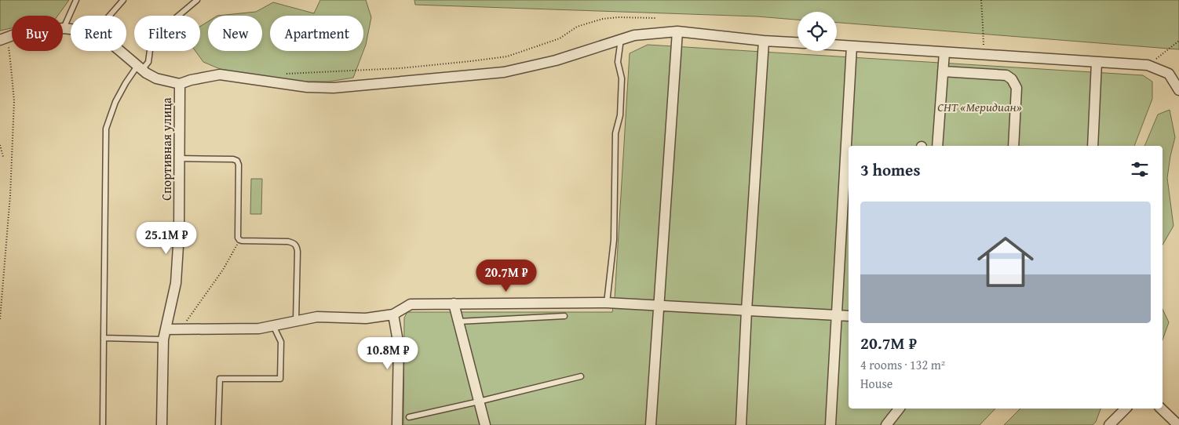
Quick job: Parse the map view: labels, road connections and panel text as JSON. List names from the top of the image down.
{
  "streets": {
    "street": ["Спортивная улица"]
  },
  "parks": ["СНТ «Меридиан»"],
  "page": {
    "chip": [
      "Buy",
      "Rent",
      "Filters",
      "New",
      "Apartment"
    ],
    "heading": "3 homes",
    "list": [
      {
        "name": "20.7M ₽",
        "note": "4 rooms · 132 m² · House"
      }
    ],
    "price": ["25.1M ₽", "20.7M ₽", "10.8M ₽"]
  }
}
